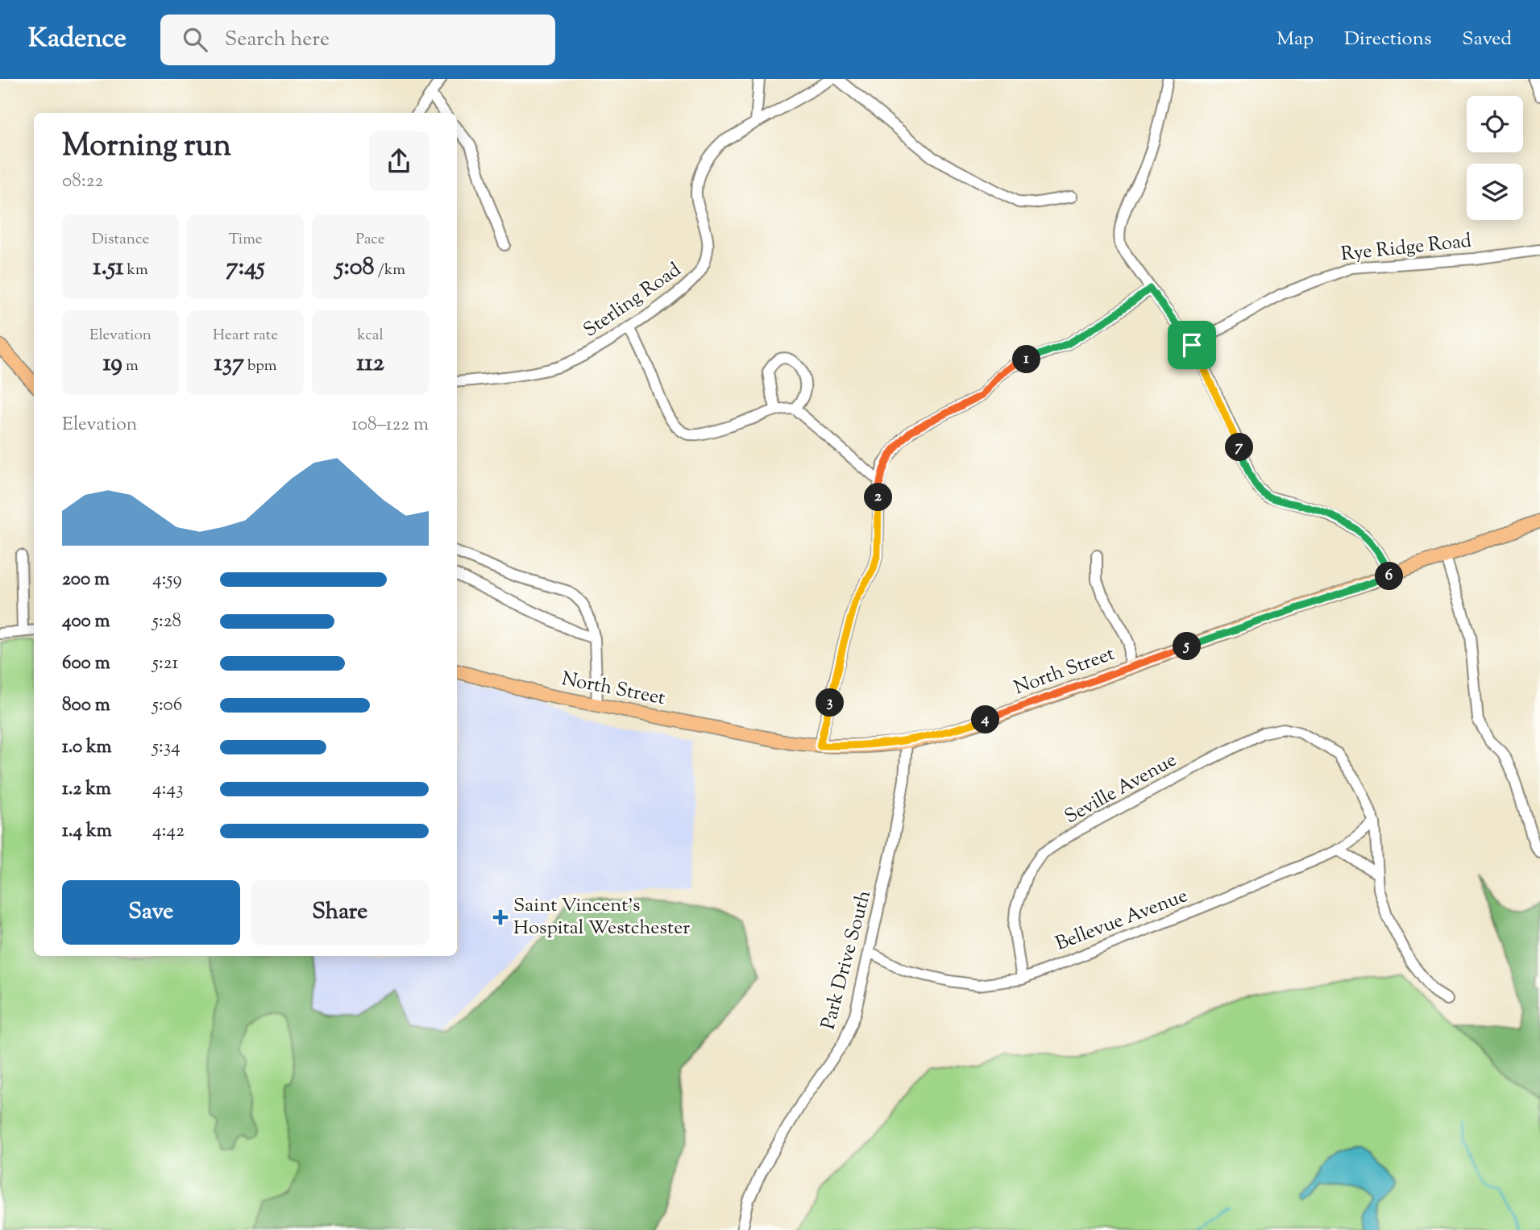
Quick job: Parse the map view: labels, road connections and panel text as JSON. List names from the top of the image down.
{
  "streets": {
    "main road": ["North Street"],
    "street": [
      "Rye Ridge Road",
      "Sterling Road",
      "Seville Avenue",
      "Bellevue Avenue",
      "Park Drive South"
    ]
  },
  "crossings": [
    ["North Street", "Park Drive South"],
    ["Seville Avenue", "Bellevue Avenue"],
    ["Bellevue Avenue", "Park Drive South"]
  ],
  "places": {
    "health": ["Saint Vincent's Hospital Westchester"]
  },
  "page": {
    "header": "Kadence",
    "search": "Search here",
    "nav": ["Map", "Directions", "Saved"],
    "heading": ["Morning run", "08:22"],
    "stats": [
      ["Distance", "1.51 km"],
      ["Time", "7:45"],
      ["Pace", "5:08 /km"],
      ["Elevation", "19 m"],
      ["Heart rate", "137 bpm"],
      ["kcal", "112"]
    ],
    "pins": [
      "1",
      "7",
      "2",
      "6",
      "5",
      "3",
      "4"
    ],
    "chart": ["Elevation", "108–122 m"],
    "list": [
      {
        "name": "200 m",
        "note": "4:59"
      },
      {
        "name": "400 m",
        "note": "5:28"
      },
      {
        "name": "600 m",
        "note": "5:21"
      },
      {
        "name": "800 m",
        "note": "5:06"
      },
      {
        "name": "1.0 km",
        "note": "5:34"
      },
      {
        "name": "1.2 km",
        "note": "4:43"
      },
      {
        "name": "1.4 km",
        "note": "4:42"
      }
    ],
    "buttons": ["Save", "Share"]
  }
}
